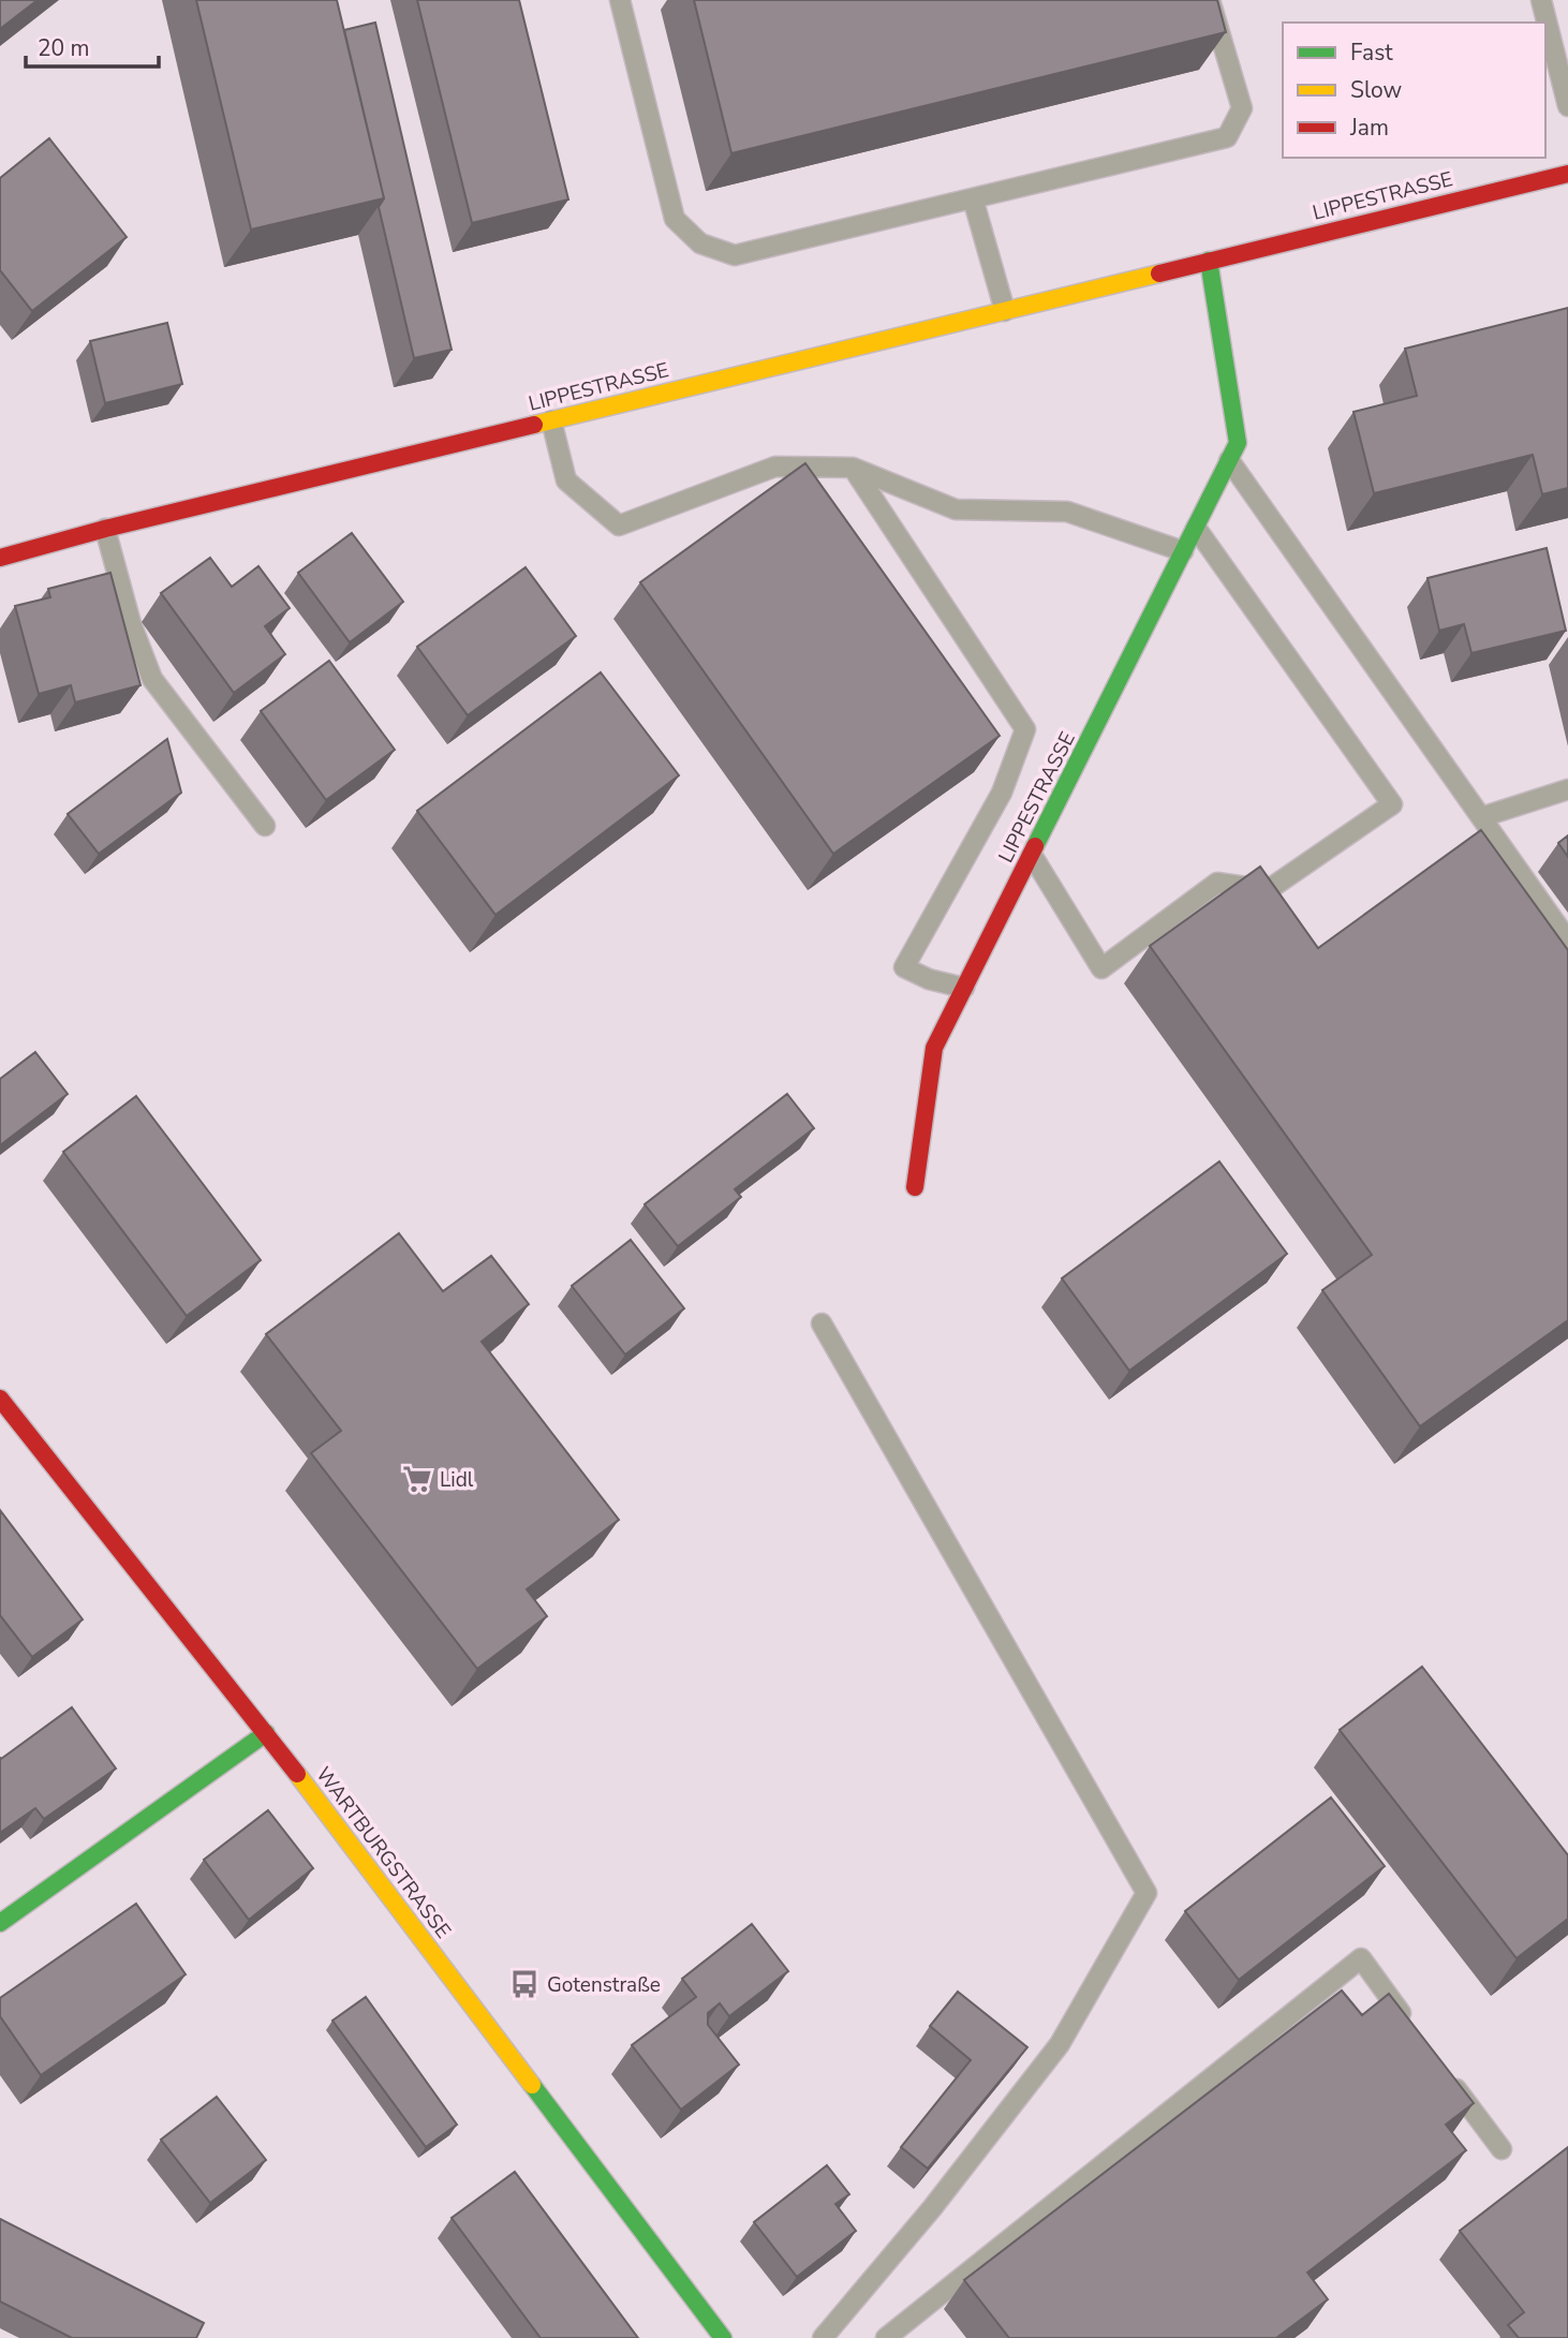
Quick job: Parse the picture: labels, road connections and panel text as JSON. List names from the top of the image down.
{
  "streets": {
    "street": ["LIPPESTRASSE", "WARTBURGSTRASSE"]
  },
  "places": {
    "supermarket": ["Lidl"],
    "bus stop": ["Gotenstraße"]
  },
  "legend": ["Fast", "Slow", "Jam"],
  "scale_bar": "20 m"
}
